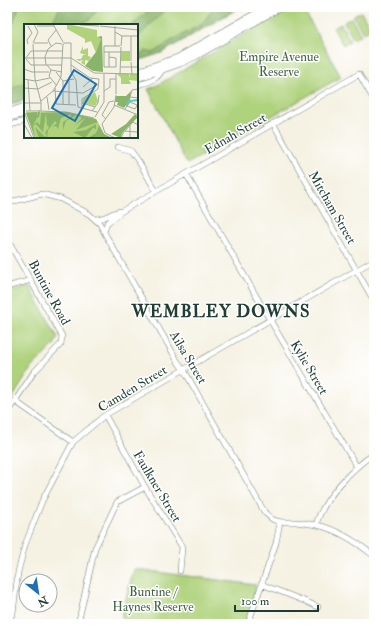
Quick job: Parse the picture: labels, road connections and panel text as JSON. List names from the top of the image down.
{
  "streets": {
    "street": [
      "Ednah Street",
      "Mitcham Street",
      "Buntine Road",
      "Ailsa Street",
      "Kylie Street",
      "Camden Street",
      "Faulkner Street"
    ]
  },
  "crossings": [
    ["Ednah Street", "Mitcham Street"],
    ["Ednah Street", "Ailsa Street"],
    ["Ednah Street", "Kylie Street"],
    ["Mitcham Street", "Camden Street"],
    ["Ailsa Street", "Camden Street"],
    ["Kylie Street", "Camden Street"],
    ["Camden Street", "Faulkner Street"]
  ],
  "districts": ["WEMBLEY DOWNS"],
  "parks": ["Empire Avenue Reserve", "Buntine / Haynes Reserve"],
  "scale_bar": "100 m",
  "north": "bottom right"
}
